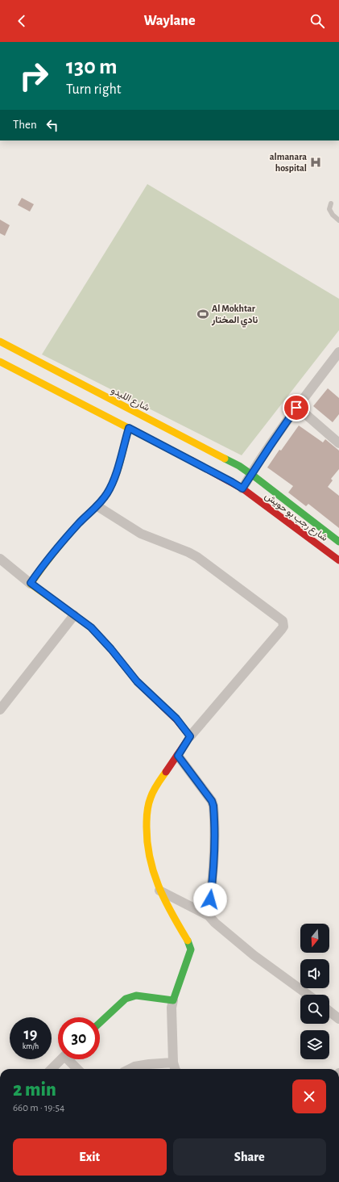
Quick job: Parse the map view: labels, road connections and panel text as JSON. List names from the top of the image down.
{
  "streets": {
    "street": ["شارع الليدو", "شارع رجب بو حويش"]
  },
  "crossings": [
    ["شارع الليدو", "شارع رجب بو حويش"]
  ],
  "places": {
    "hospital": ["almanara hospital"],
    "sports": ["Al Mokhtar نادي المختار"]
  },
  "north": "bottom",
  "page": {
    "header": "Waylane",
    "turn": ["130 m", "Turn right"],
    "then": "Then",
    "speed": "19 km/h",
    "limit": "30",
    "heading": ["2 min", "660 m · 19:54"],
    "buttons": ["Exit", "Share"]
  }
}
